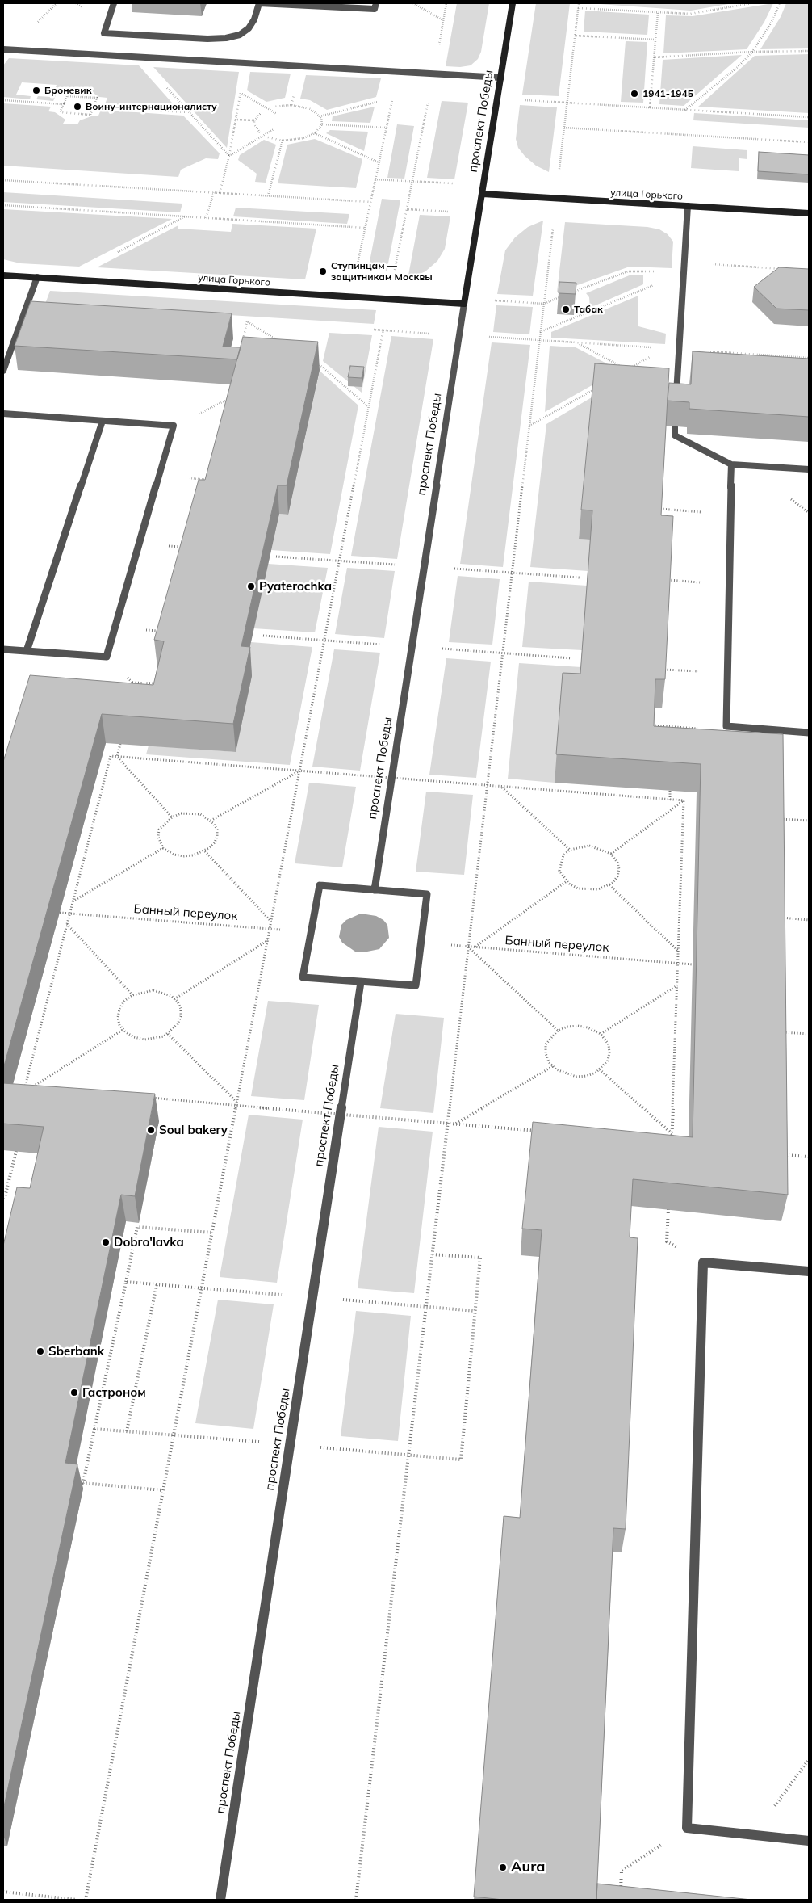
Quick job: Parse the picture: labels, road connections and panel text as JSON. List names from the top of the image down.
{
  "streets": {
    "main road": ["проспект Победы", "улица Горького"],
    "path": ["Банный переулок"]
  },
  "crossings": [
    ["проспект Победы", "улица Горького"]
  ],
  "places": [
    "Броневик",
    "1941-1945",
    "Воину-интернационалисту",
    "Ступинцам — защитникам Москвы",
    "Табак",
    "Pyaterochka",
    "Soul bakery",
    "Dobro'lavka",
    "Sberbank",
    "Гастроном",
    "Aura"
  ]
}
